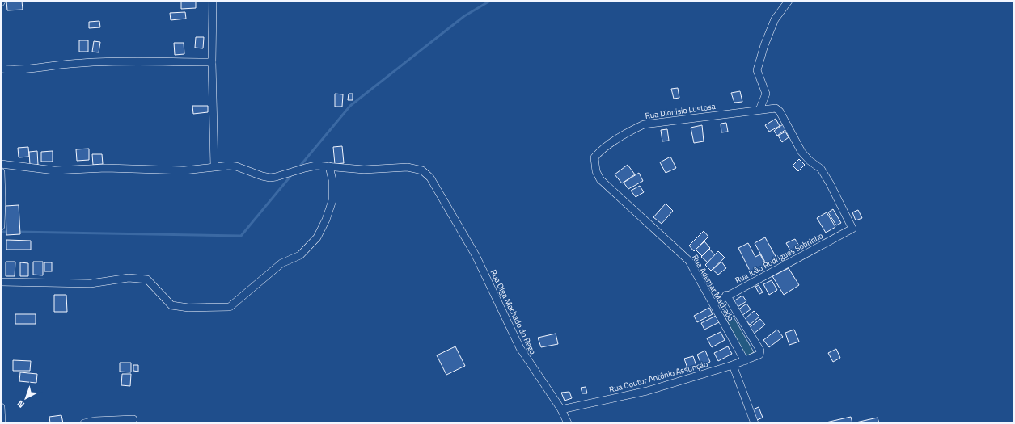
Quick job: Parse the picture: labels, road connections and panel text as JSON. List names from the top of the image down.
{
  "streets": {
    "street": [
      "Rua Dionisio Lustosa",
      "Rua João Rodrigues Sobrinho",
      "Rua Ademar Machado",
      "Rua Olga Machado do Rego",
      "Rua Doutor Antônio Assunção"
    ]
  },
  "crossings": [
    ["Rua Dionisio Lustosa", "Rua João Rodrigues Sobrinho"],
    ["Rua Dionisio Lustosa", "Rua Ademar Machado"],
    ["Rua João Rodrigues Sobrinho", "Rua Ademar Machado"],
    ["Rua João Rodrigues Sobrinho", "Rua Doutor Antônio Assunção"],
    ["Rua Ademar Machado", "Rua Doutor Antônio Assunção"],
    ["Rua Olga Machado do Rego", "Rua Doutor Antônio Assunção"]
  ],
  "north": "bottom left"
}
